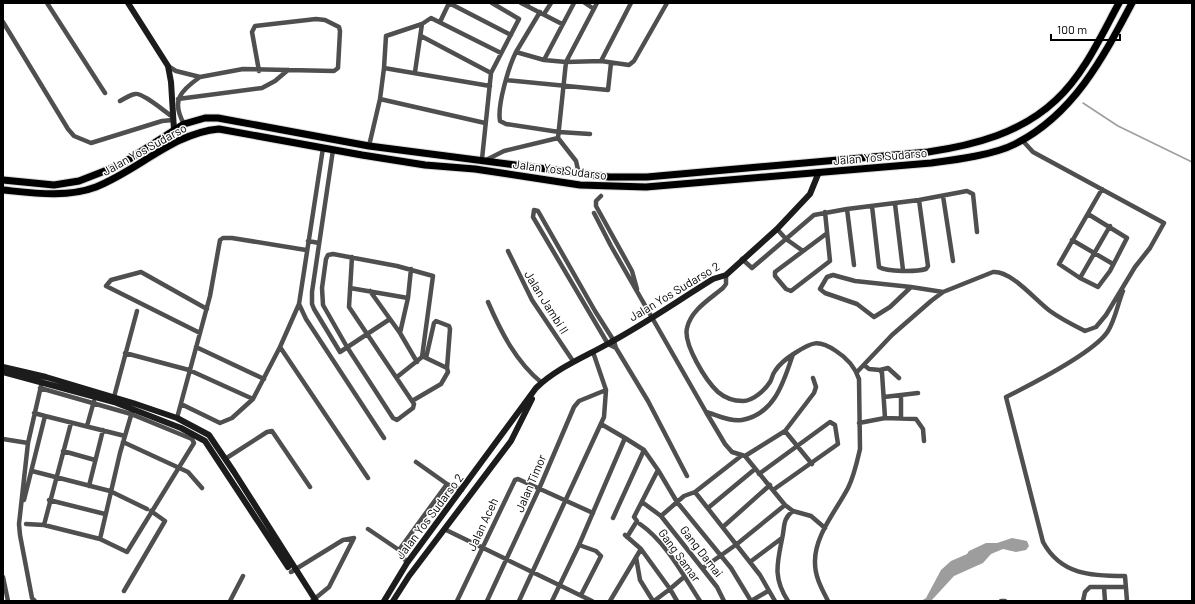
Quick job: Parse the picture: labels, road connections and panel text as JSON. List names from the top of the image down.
{
  "streets": {
    "main road": ["Jalan Yos Sudarso", "Jalan Yos Sudarso 2"],
    "street": [
      "Jalan Jambi II",
      "Jalan Timor",
      "Jalan Aceh",
      "Gang Damai",
      "Gang Samar"
    ]
  },
  "crossings": [
    ["Jalan Yos Sudarso", "Jalan Yos Sudarso 2"],
    ["Jalan Yos Sudarso 2", "Jalan Jambi II"],
    ["Jalan Timor", "Jalan Aceh"]
  ],
  "scale_bar": "100 m"
}
